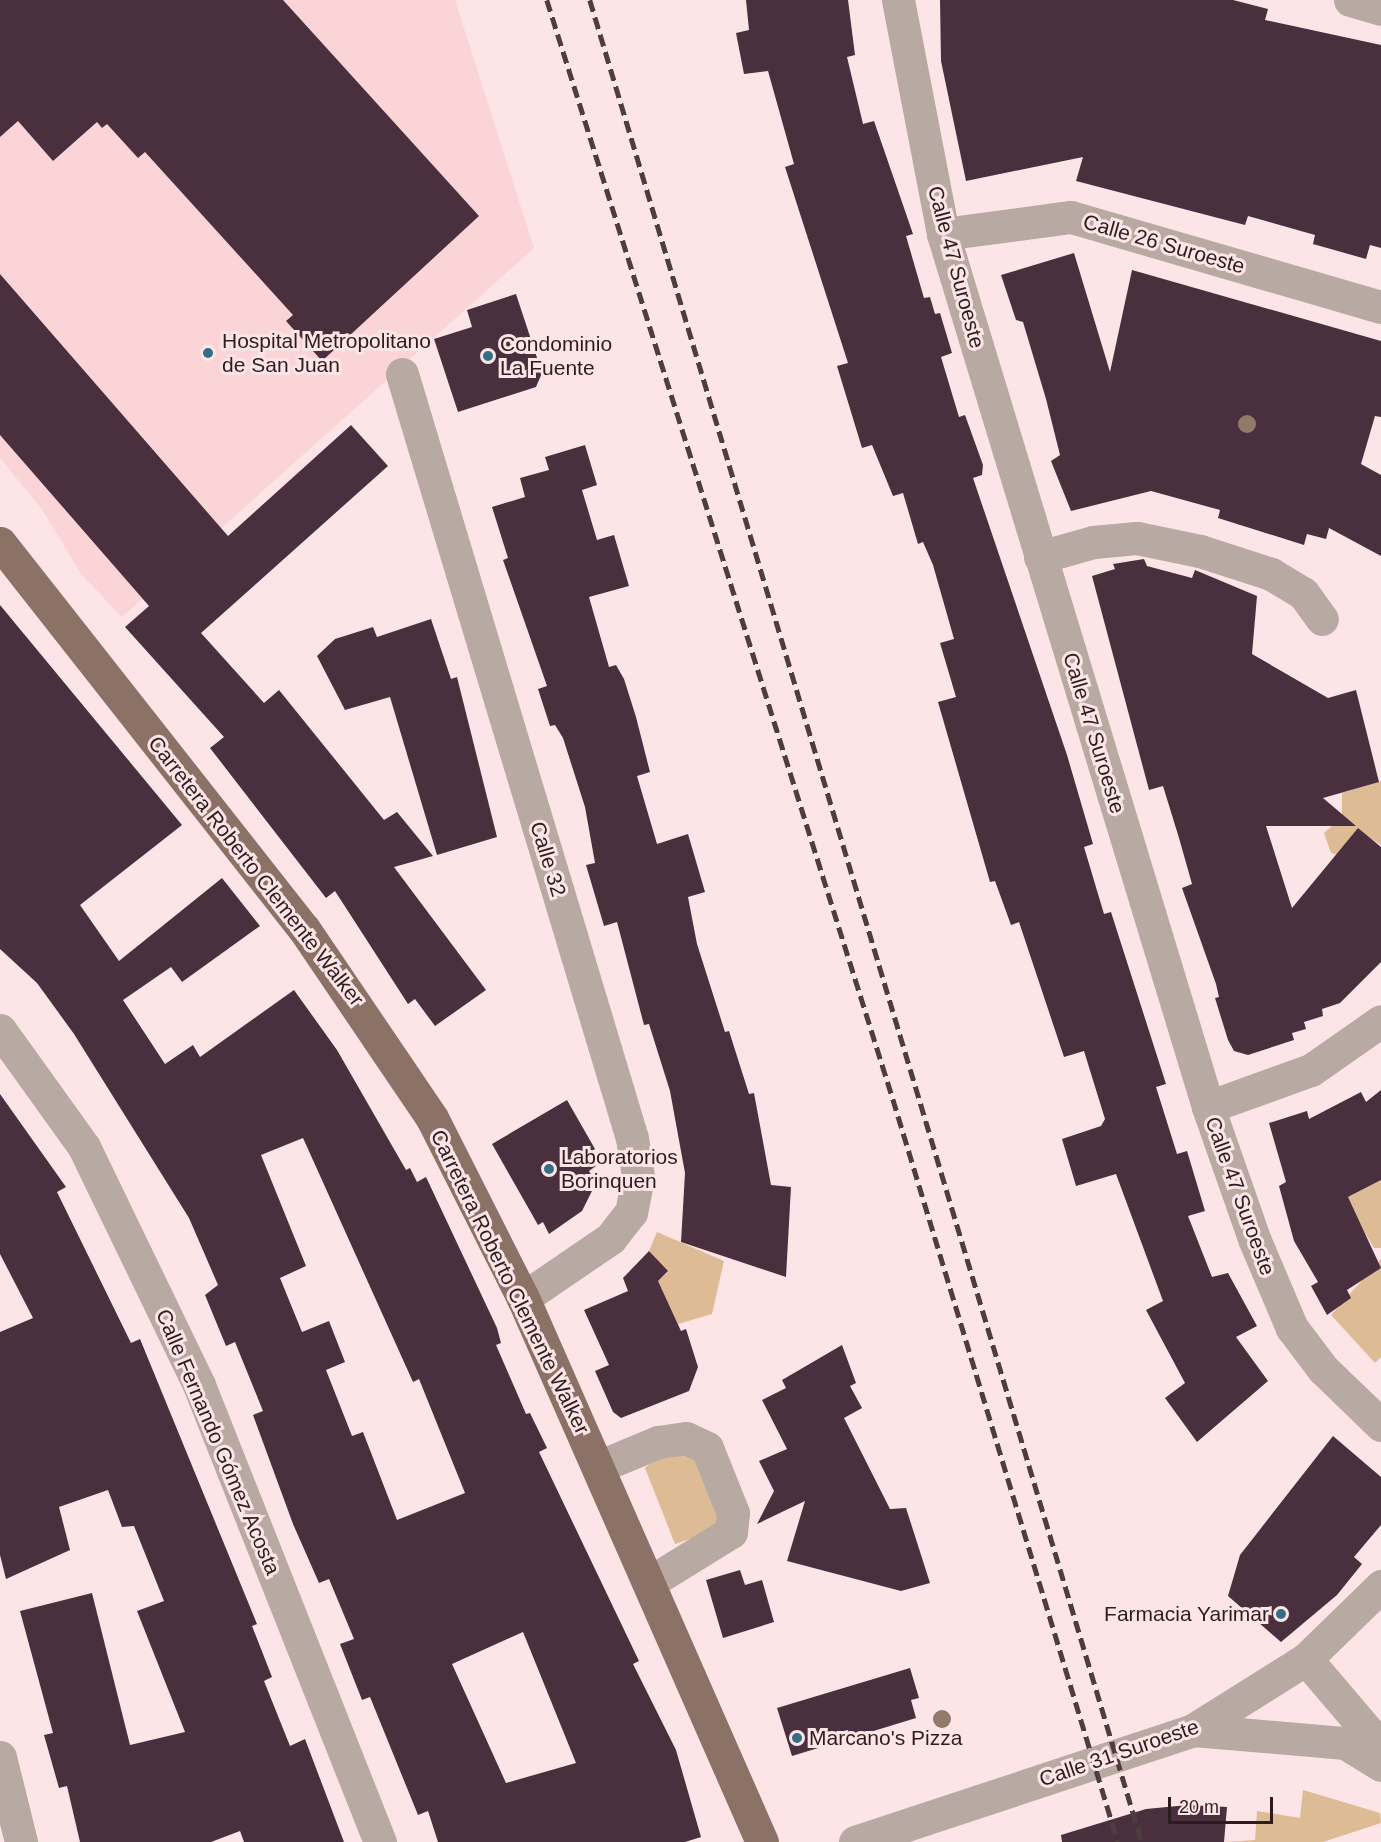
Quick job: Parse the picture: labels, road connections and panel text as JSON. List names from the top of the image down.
{
  "streets": {
    "main road": ["Carretera Roberto Clemente Walker"],
    "street": [
      "Calle 26 Suroeste",
      "Calle 47 Suroeste",
      "Calle 32",
      "Calle Fernando Gómez Acosta",
      "Calle 31 Suroeste"
    ]
  },
  "crossings": [
    ["Calle 26 Suroeste", "Calle 47 Suroeste"],
    ["Calle 32", "Carretera Roberto Clemente Walker"]
  ],
  "places": [
    "Hospital Metropolitano de San Juan",
    "Condominio La Fuente",
    "Laboratorios Borinquen",
    "Farmacia Yarimar",
    "Marcano's Pizza"
  ],
  "scale_bar": "20 m"
}
